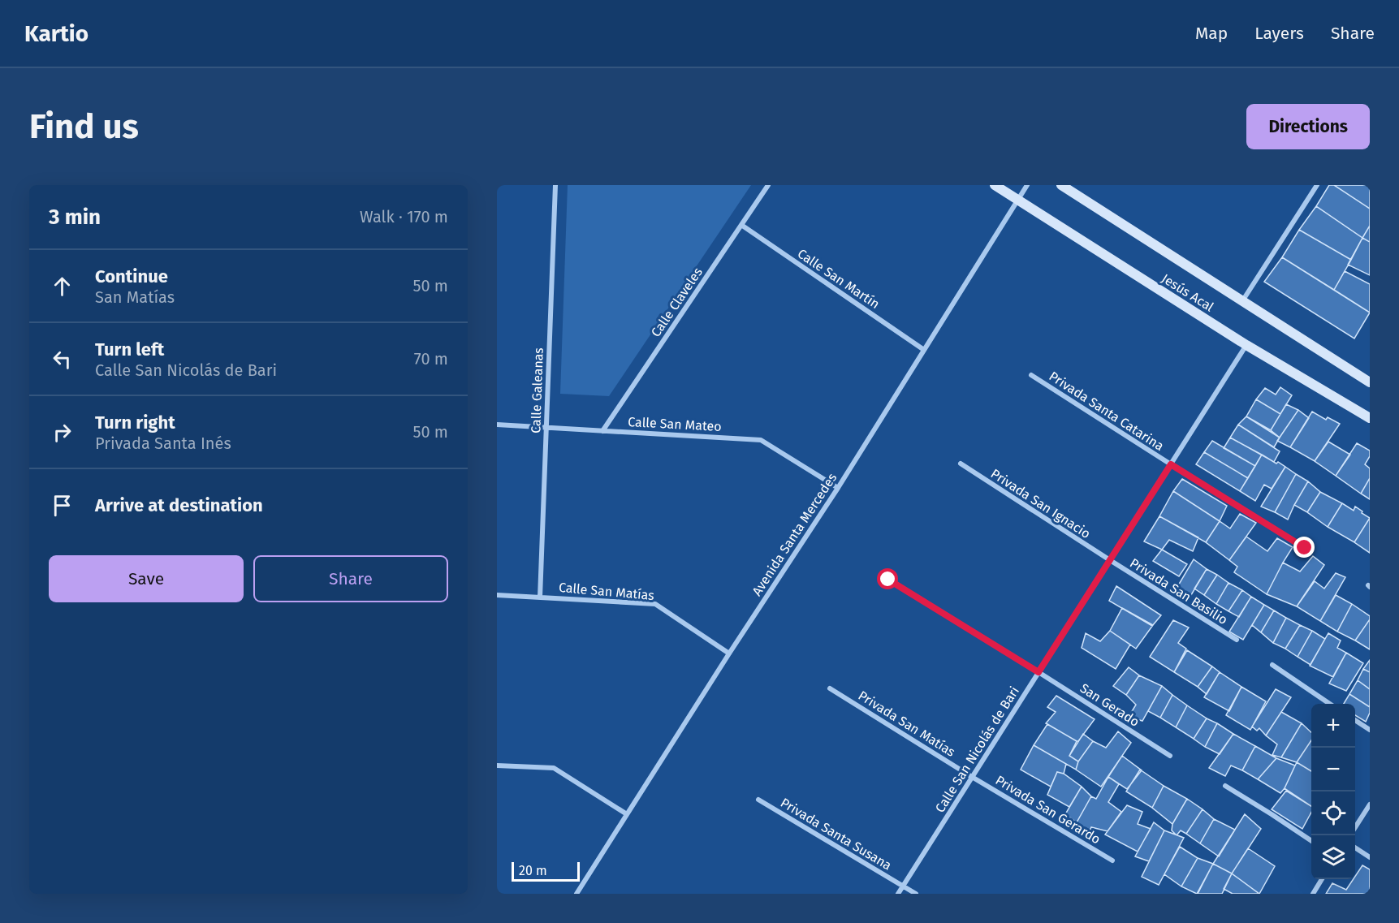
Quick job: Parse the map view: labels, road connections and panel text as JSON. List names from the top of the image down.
{
  "streets": {
    "street": [
      "Calle San Martín",
      "Jesús Acal",
      "Calle Claveles",
      "Calle Galeanas",
      "Privada Santa Catarina",
      "Calle San Mateo",
      "Privada San Ignacio",
      "Avenida Santa Mercedes",
      "Calle San Matías",
      "Privada San Basilio",
      "San Gerado",
      "Privada San Matías",
      "Calle San Nicolás de Bari",
      "Privada San Gerardo",
      "Privada Santa Susana"
    ]
  },
  "crossings": [
    ["Calle San Martín", "Calle Claveles"],
    ["Calle San Martín", "Avenida Santa Mercedes"],
    ["Jesús Acal", "Avenida Santa Mercedes"],
    ["Jesús Acal", "Calle San Nicolás de Bari"],
    ["Calle Claveles", "Calle San Mateo"],
    ["Calle Galeanas", "Calle San Mateo"],
    ["Calle Galeanas", "Calle San Matías"],
    ["Privada Santa Catarina", "Calle San Nicolás de Bari"],
    ["Calle San Mateo", "Avenida Santa Mercedes"],
    ["Privada San Ignacio", "Privada San Basilio"],
    ["Privada San Ignacio", "Calle San Nicolás de Bari"],
    ["Avenida Santa Mercedes", "Calle San Matías"],
    ["Privada San Basilio", "Calle San Nicolás de Bari"],
    ["San Gerado", "Calle San Nicolás de Bari"],
    ["Privada San Matías", "Calle San Nicolás de Bari"],
    ["Privada San Matías", "Privada San Gerardo"],
    ["Calle San Nicolás de Bari", "Privada San Gerardo"],
    ["Calle San Nicolás de Bari", "Privada Santa Susana"]
  ],
  "scale_bar": "20 m",
  "page": {
    "header": "Kartio",
    "nav": ["Map", "Layers", "Share"],
    "buttons": [
      "Directions",
      ["Save", "Share"]
    ],
    "title": "Find us",
    "heading": ["3 min", "Walk · 170 m"],
    "list": [
      ["Continue", "San Matías", "50 m"],
      ["Turn left", "Calle San Nicolás de Bari", "70 m"],
      ["Turn right", "Privada Santa Inés", "50 m"],
      "Arrive at destination"
    ],
    "map_buttons": ["+", "−"],
    "scale": "20 m"
  }
}
